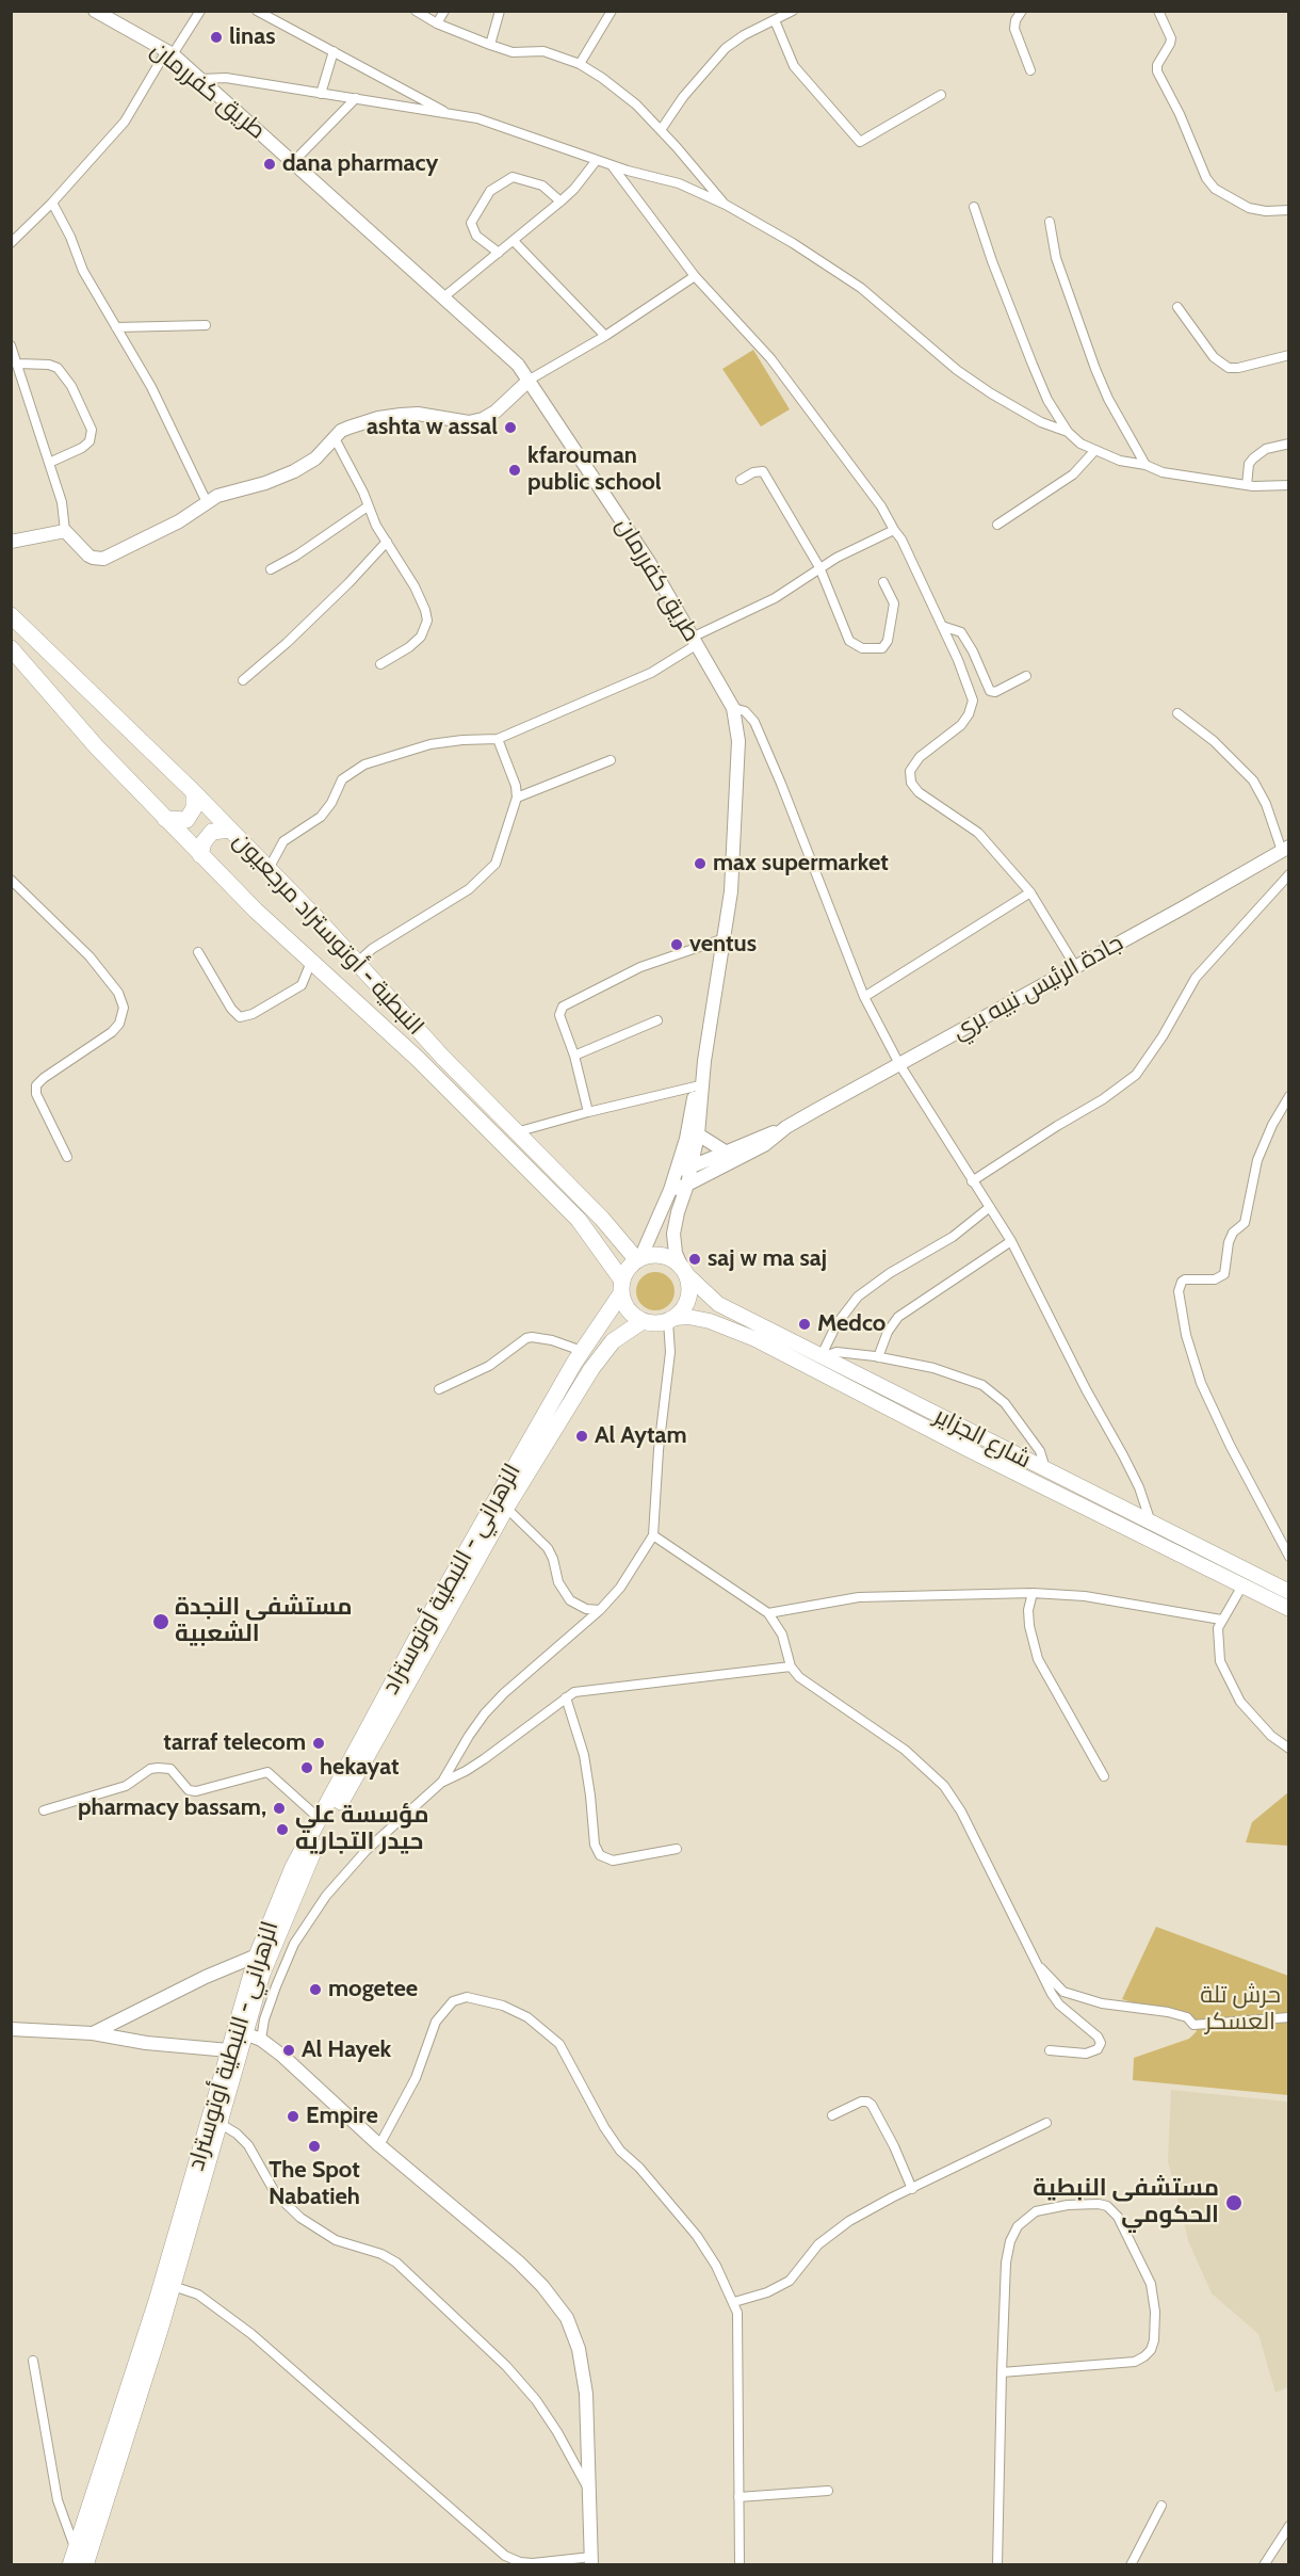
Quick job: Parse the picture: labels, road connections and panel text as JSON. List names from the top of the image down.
{
  "streets": {
    "highway": ["النبطية - أوتوستراد مرجعيون", "الزهراني - النبطية أوتوستراد"],
    "main road": ["طريق كفررمان", "جادة الرئيس نبيه بري", "شارع الجزاير"]
  },
  "crossings": [
    ["النبطية - أوتوستراد مرجعيون", "شارع الجزاير"],
    ["النبطية - أوتوستراد مرجعيون", "الزهراني - النبطية أوتوستراد"],
    ["شارع الجزاير", "الزهراني - النبطية أوتوستراد"]
  ],
  "parks": ["حرش تلة العسكر"],
  "places": [
    "linas",
    "dana pharmacy",
    "ashta w assal",
    "kfarouman public school",
    "max supermarket",
    "ventus",
    "saj w ma saj",
    "Medco",
    "Al Aytam",
    "مستشفى النجدة الشعبية",
    "tarraf telecom",
    "hekayat",
    "pharmacy bassam,",
    "مؤسسة علي حيدر التجاريه",
    "mogetee",
    "Al Hayek",
    "Empire",
    "The Spot Nabatieh",
    "مستشفى النبطية الحكومي"
  ]
}
